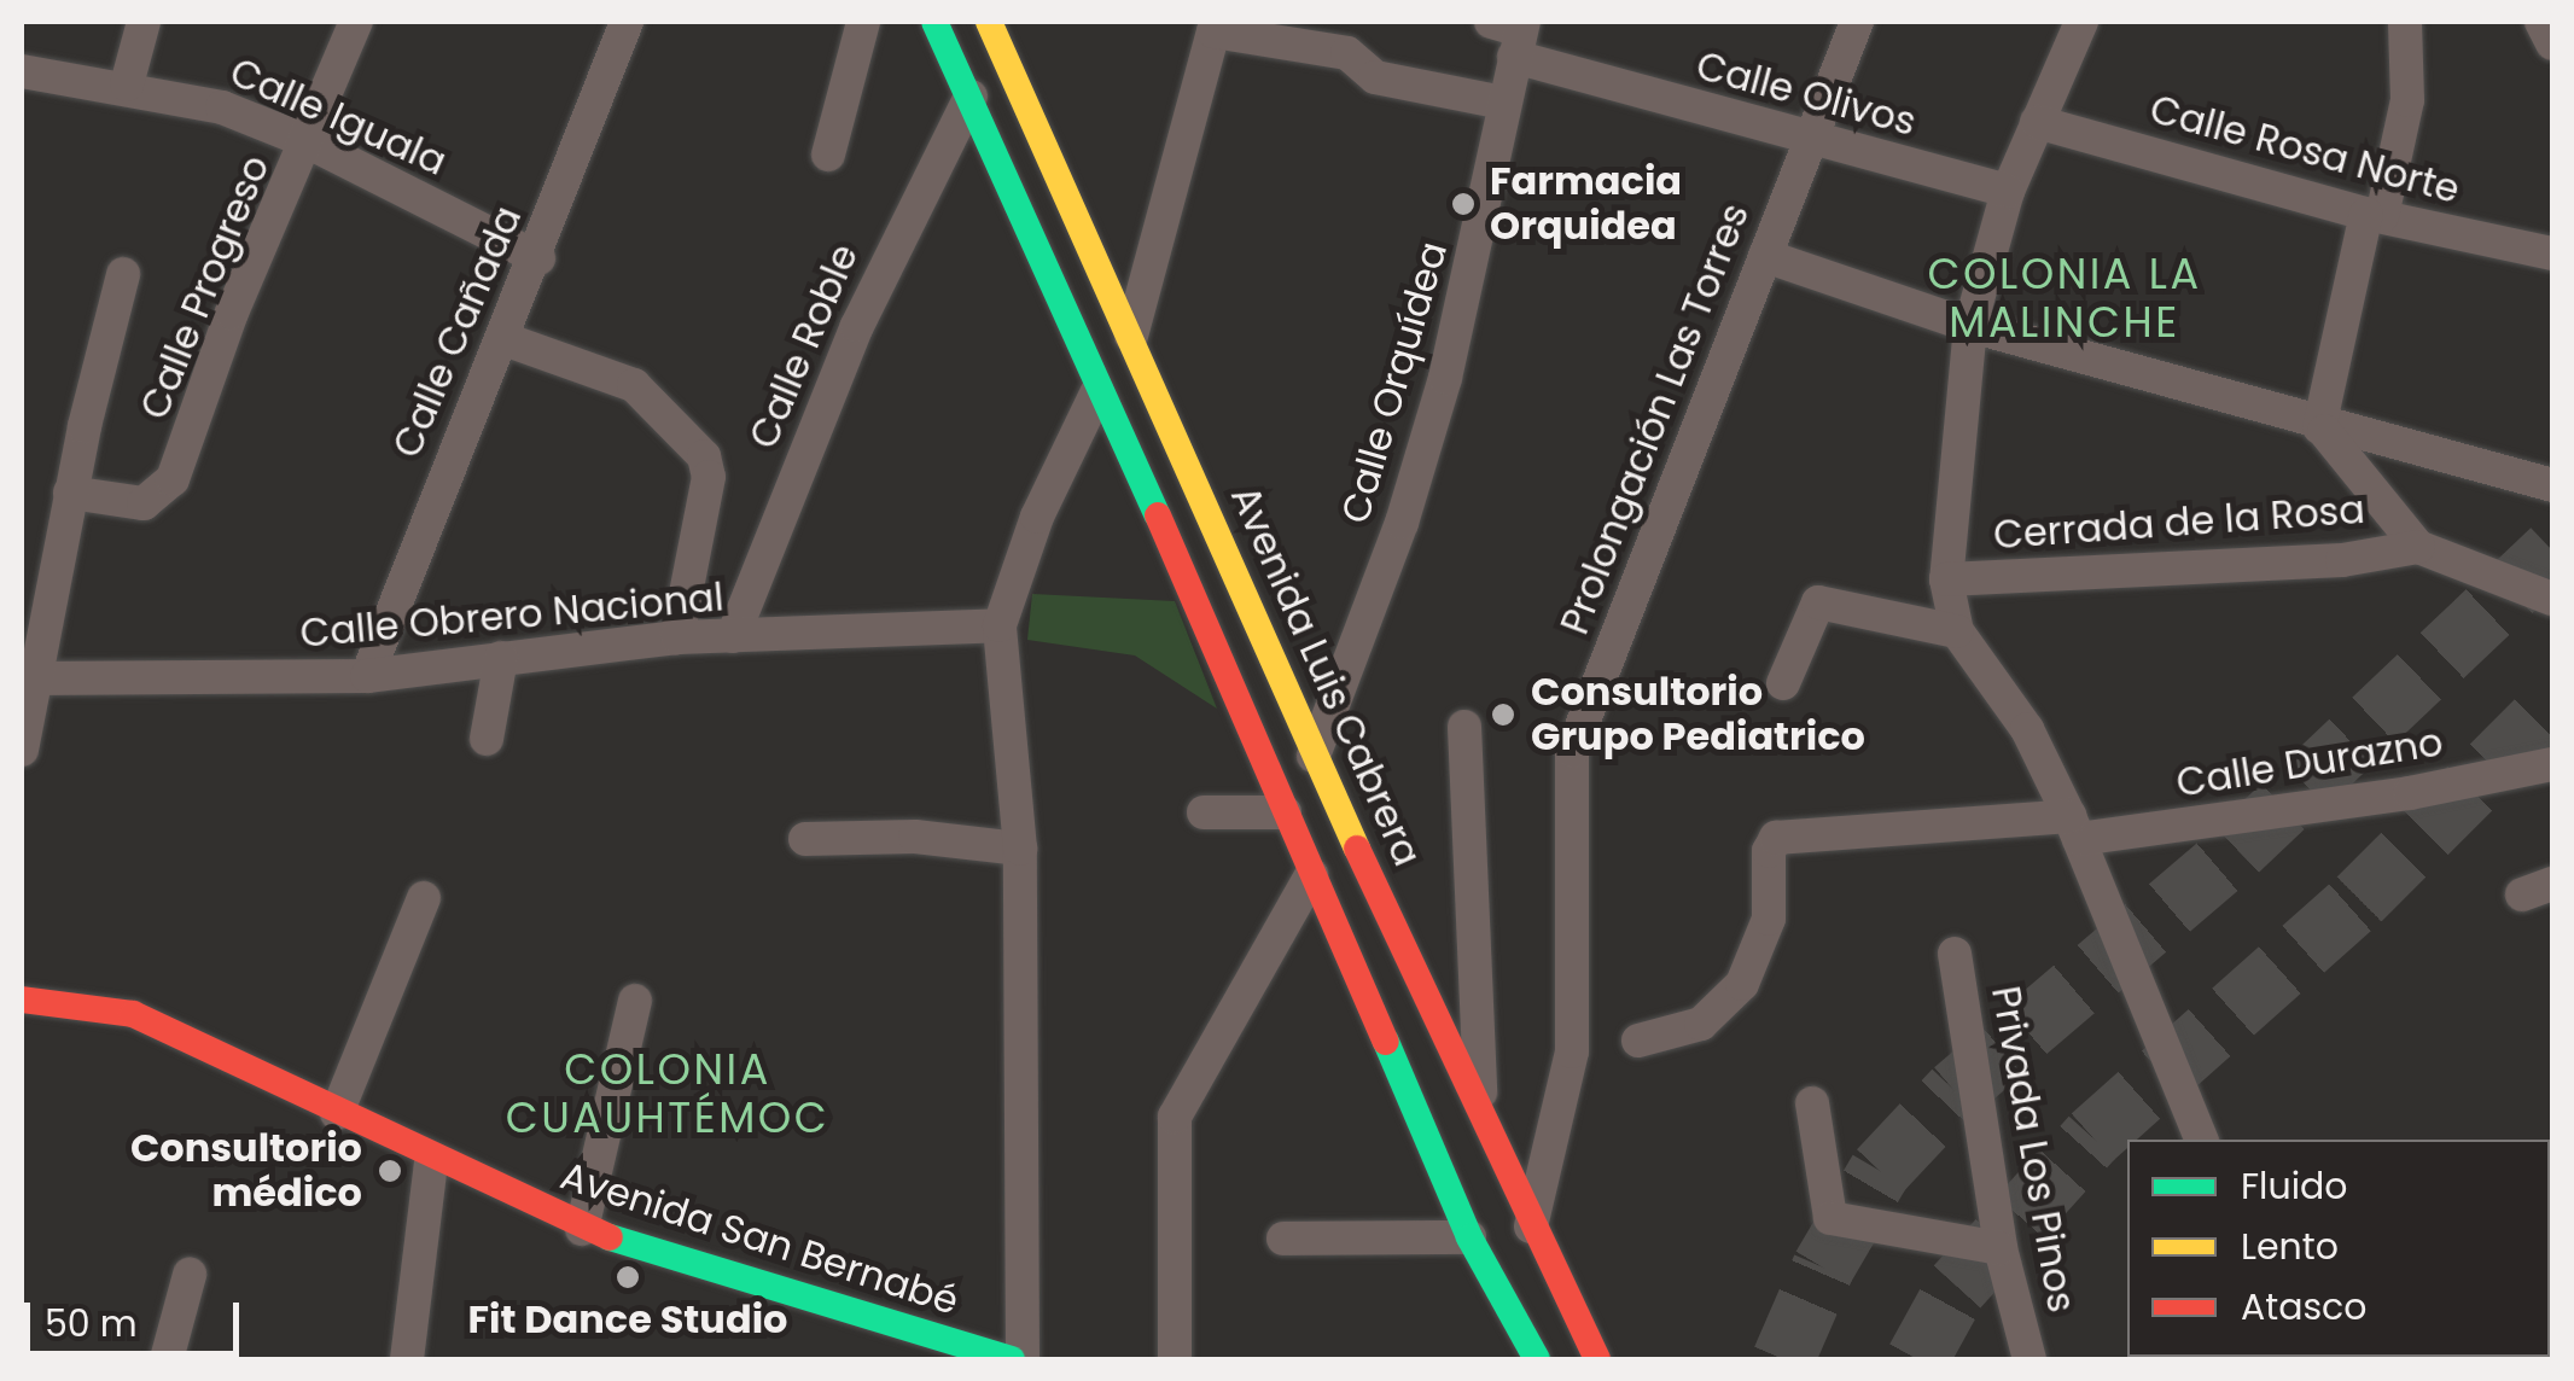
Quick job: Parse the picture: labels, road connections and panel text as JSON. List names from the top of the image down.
{
  "streets": {
    "street": [
      "Calle Olivos",
      "Calle Iguala",
      "Calle Rosa Norte",
      "Calle Progreso",
      "Calle Cañada",
      "Calle Roble",
      "Calle Orquídea",
      "Prolongación Las Torres",
      "Cerrada de la Rosa",
      "Calle Obrero Nacional",
      "Avenida Luis Cabrera",
      "Calle Durazno",
      "Privada Los Pinos",
      "Avenida San Bernabé"
    ]
  },
  "crossings": [
    ["Calle Olivos", "Calle Orquídea"],
    ["Calle Olivos", "Prolongación Las Torres"],
    ["Calle Iguala", "Calle Progreso"],
    ["Calle Iguala", "Calle Cañada"],
    ["Calle Cañada", "Calle Obrero Nacional"],
    ["Calle Roble", "Calle Obrero Nacional"],
    ["Calle Orquídea", "Avenida Luis Cabrera"],
    ["Prolongación Las Torres", "Avenida Luis Cabrera"]
  ],
  "districts": ["COLONIA LA MALINCHE", "COLONIA CUAUHTÉMOC"],
  "places": [
    "Farmacia Orquidea",
    "Consultorio Grupo Pediatrico",
    "Consultorio médico",
    "Fit Dance Studio"
  ],
  "legend": ["Fluido", "Lento", "Atasco"],
  "scale_bar": "50 m"
}
